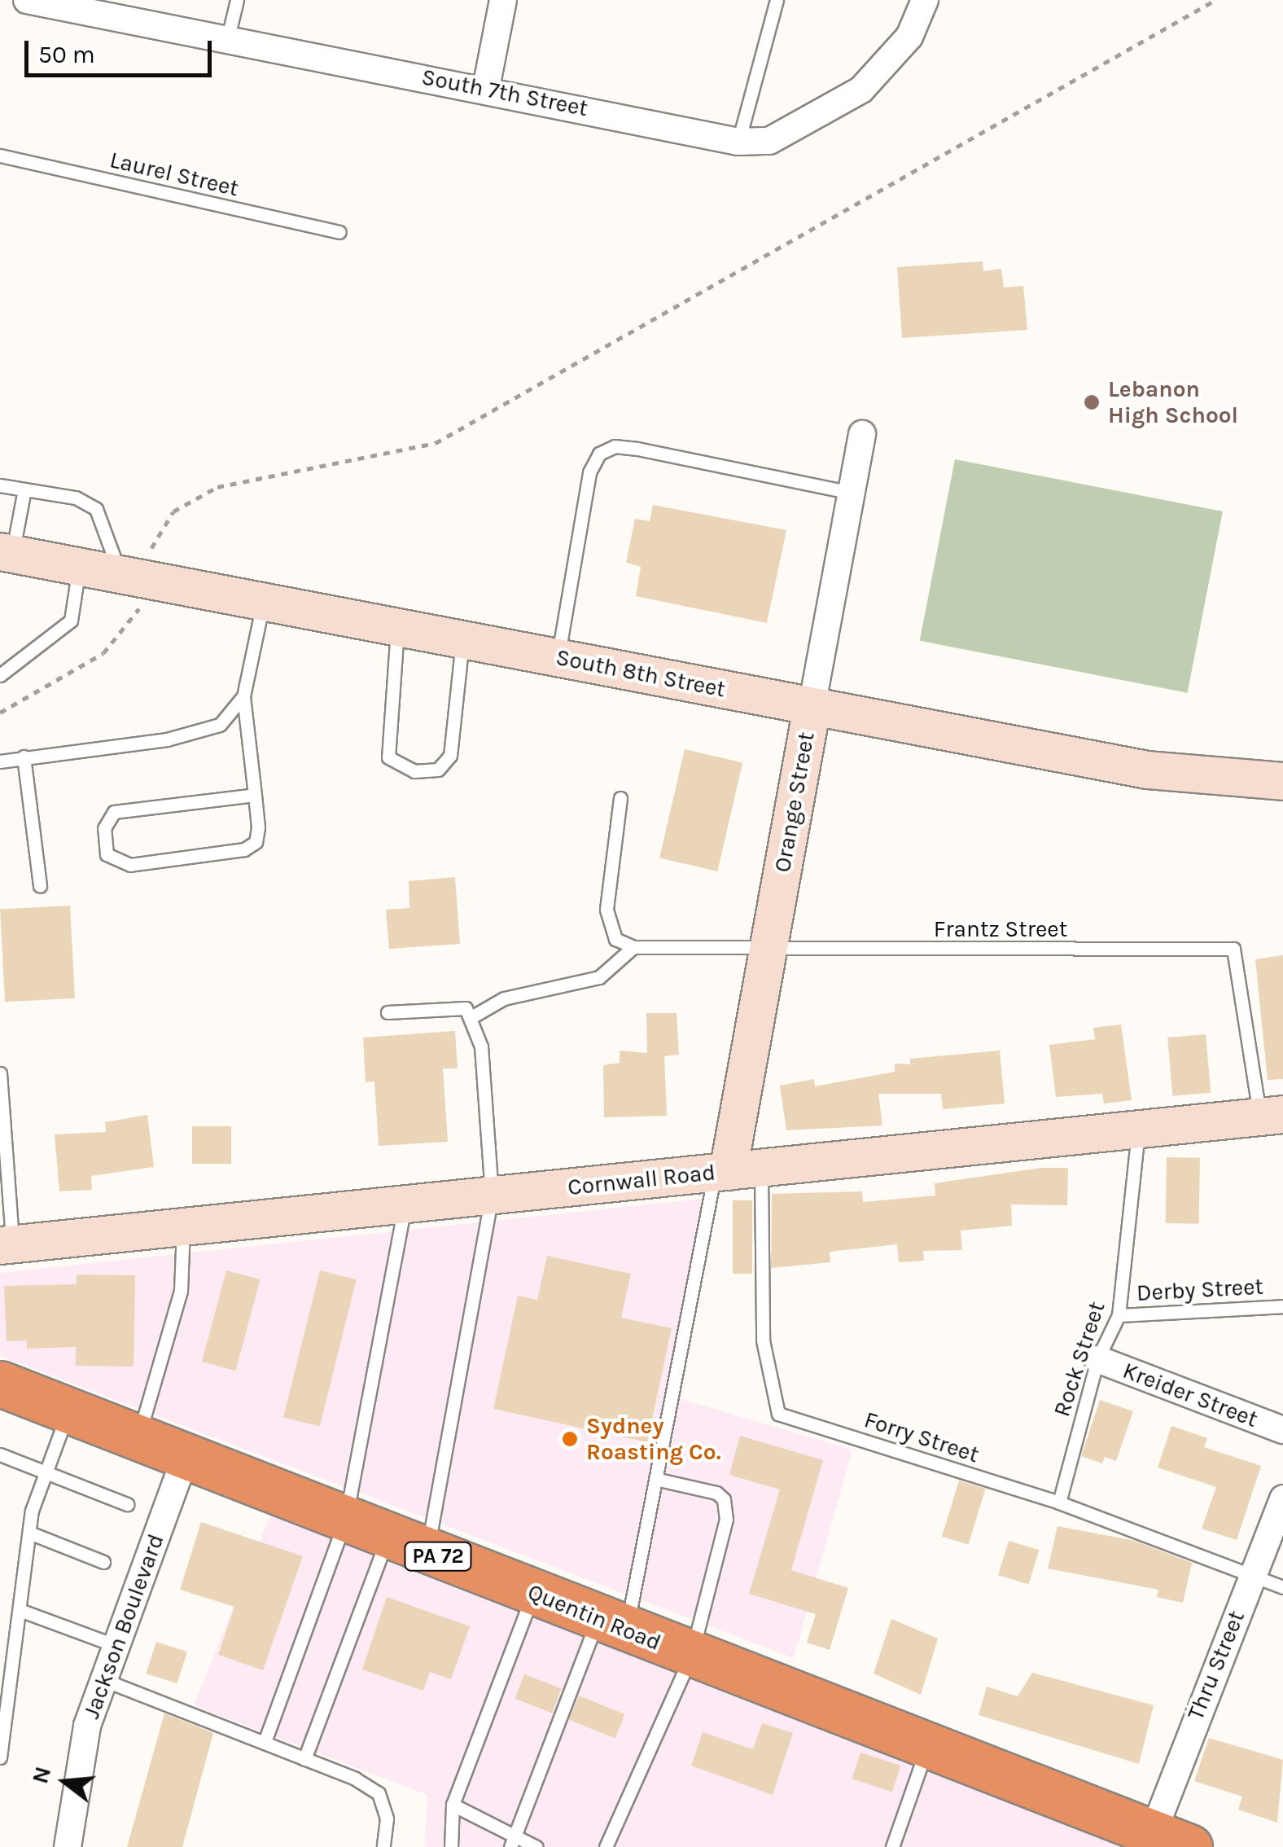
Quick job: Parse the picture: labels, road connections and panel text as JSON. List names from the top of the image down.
{
  "streets": {
    "highway": ["PA 72", "Quentin Road"],
    "street": [
      "South 7th Street",
      "South 8th Street",
      "Orange Street",
      "Cornwall Road",
      "Kreider Street",
      "Jackson Boulevard",
      "Thru Street"
    ],
    "lane": [
      "Laurel Street",
      "Frantz Street",
      "Derby Street",
      "Rock Street",
      "Forry Street"
    ]
  },
  "crossings": [
    ["South 8th Street", "Orange Street"],
    ["Orange Street", "Frantz Street"],
    ["Orange Street", "Cornwall Road"],
    ["Orange Street", "Forry Street"],
    ["Frantz Street", "Cornwall Road"],
    ["Cornwall Road", "Rock Street"],
    ["Cornwall Road", "Forry Street"],
    ["Derby Street", "Rock Street"],
    ["Rock Street", "Kreider Street"],
    ["Rock Street", "Forry Street"],
    ["Forry Street", "Thru Street"],
    ["Quentin Road", "Jackson Boulevard"],
    ["Quentin Road", "Thru Street"]
  ],
  "places": ["Lebanon High School", "Sydney Roasting Co."],
  "scale_bar": "50 m",
  "north": "left"
}
